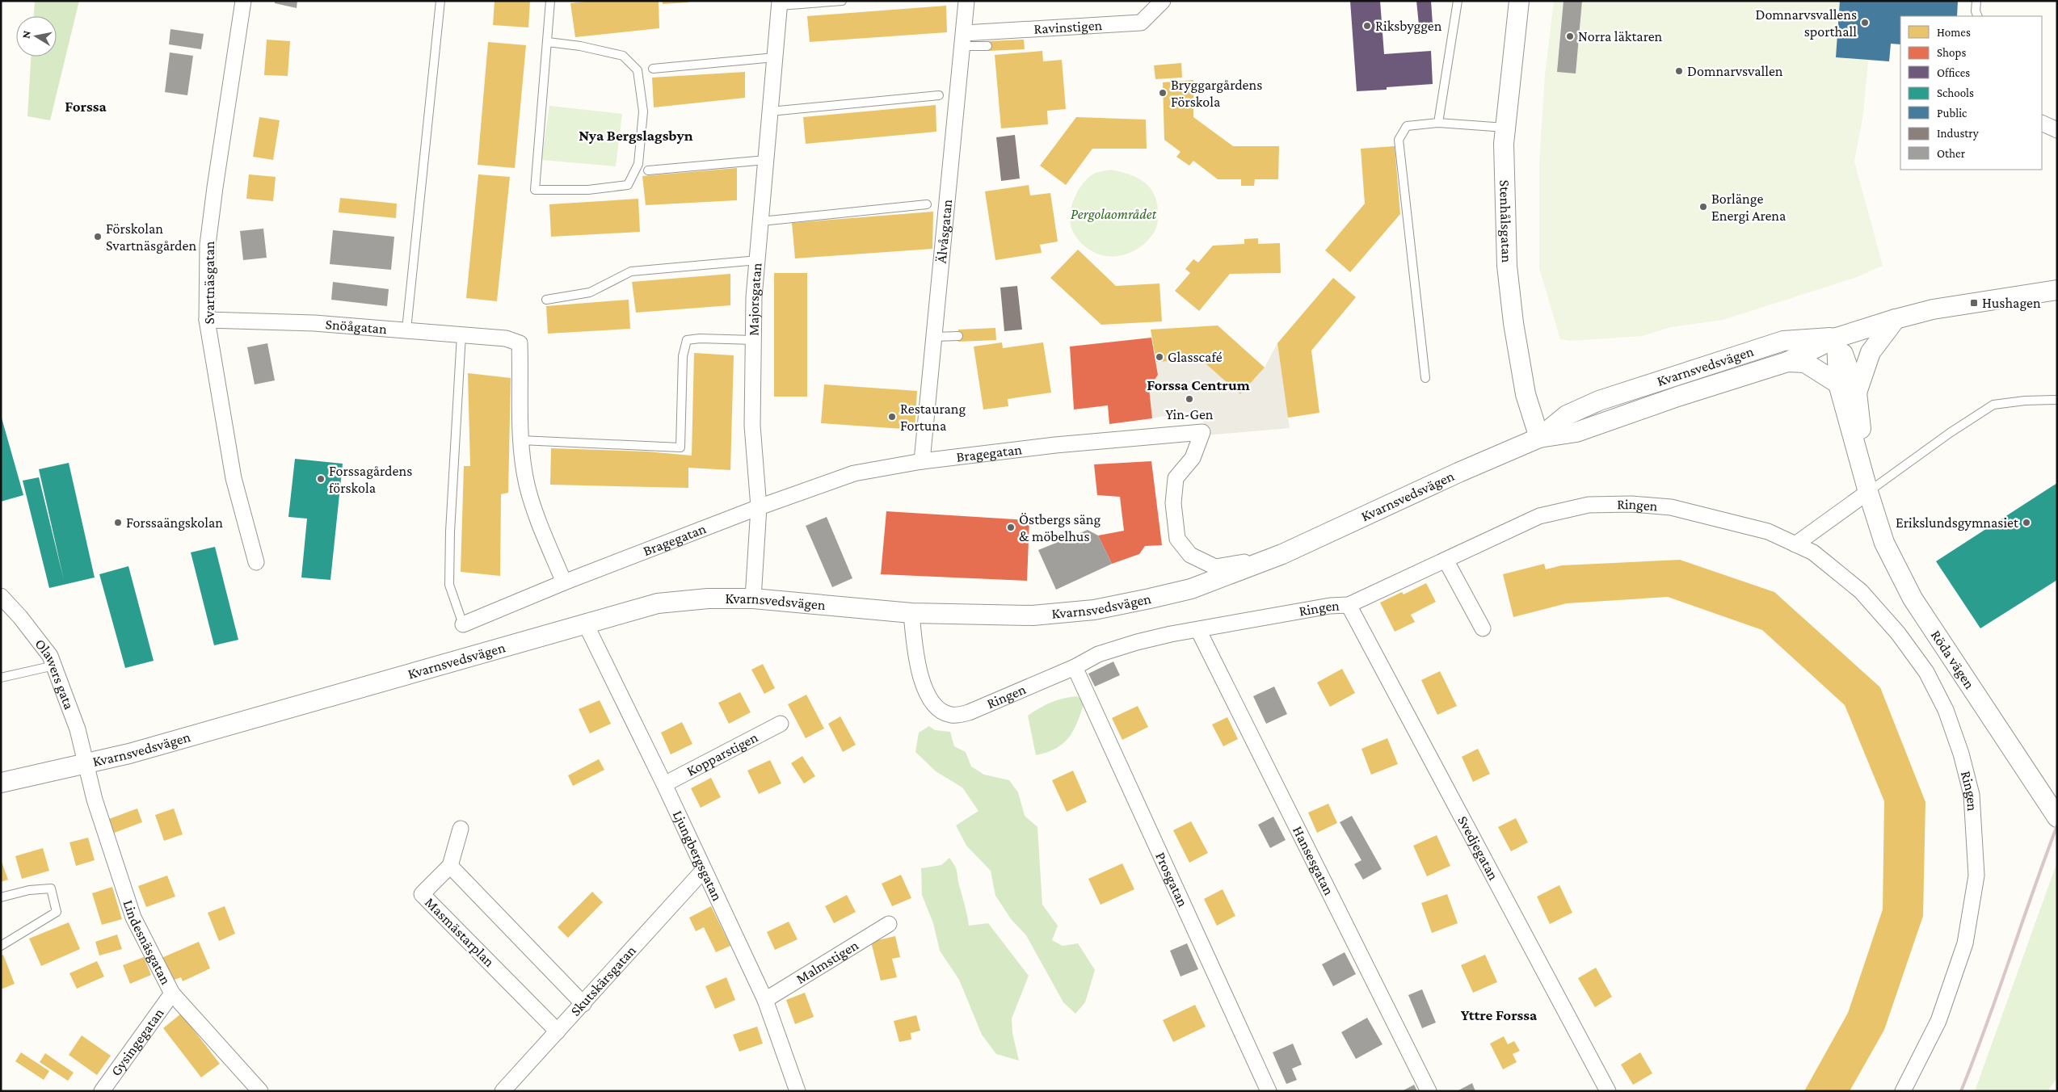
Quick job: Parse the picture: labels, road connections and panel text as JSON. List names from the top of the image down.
{
  "streets": {
    "street": [
      "Ravinstigen",
      "Stenhålsgatan",
      "Älvåsgatan",
      "Svartnäsgatan",
      "Majorsgatan",
      "Snöågatan",
      "Kvarnsvedsvägen",
      "Bragegatan",
      "Ringen",
      "Röda vägen",
      "Olawers gata",
      "Kopparstigen",
      "Svedjegatan",
      "Ljungbergsgatan",
      "Hansesgatan",
      "Prosgatan",
      "Masmästarplan",
      "Lindesnäsgatan",
      "Malmstigen",
      "Skutskärsgatan",
      "Gysingegatan"
    ]
  },
  "crossings": [
    ["Ravinstigen", "Älvåsgatan"],
    ["Stenhålsgatan", "Kvarnsvedsvägen"],
    ["Älvåsgatan", "Bragegatan"],
    ["Svartnäsgatan", "Snöågatan"],
    ["Majorsgatan", "Kvarnsvedsvägen"],
    ["Majorsgatan", "Bragegatan"],
    ["Kvarnsvedsvägen", "Bragegatan"],
    ["Kvarnsvedsvägen", "Ringen"],
    ["Kvarnsvedsvägen", "Röda vägen"],
    ["Kvarnsvedsvägen", "Olawers gata"],
    ["Kvarnsvedsvägen", "Ljungbergsgatan"],
    ["Kvarnsvedsvägen", "Lindesnäsgatan"],
    ["Ringen", "Svedjegatan"],
    ["Ringen", "Hansesgatan"],
    ["Ringen", "Prosgatan"],
    ["Olawers gata", "Lindesnäsgatan"],
    ["Kopparstigen", "Ljungbergsgatan"],
    ["Ljungbergsgatan", "Malmstigen"],
    ["Ljungbergsgatan", "Skutskärsgatan"],
    ["Masmästarplan", "Skutskärsgatan"],
    ["Lindesnäsgatan", "Gysingegatan"]
  ],
  "districts": [
    "Forssa",
    "Nya Bergslagsbyn",
    "Forssa Centrum",
    "Yttre Forssa"
  ],
  "parks": ["Pergolaområdet"],
  "places": {
    "other": [
      "Domnarvsvallens sporthall",
      "Riksbyggen",
      "Norra läktaren",
      "Domnarvsvallen",
      "Bryggargårdens Förskola",
      "Borlänge Energi Arena",
      "Förskolan Svartnäsgården",
      "Glasscafé",
      "Yin-Gen",
      "Restaurang Fortuna",
      "Forssagårdens förskola",
      "Forssaängskolan",
      "Erikslundsgymnasiet",
      "Östbergs säng & möbelhus"
    ],
    "transit": ["Hushagen"]
  },
  "legend": [
    "Homes",
    "Shops",
    "Offices",
    "Schools",
    "Public",
    "Industry",
    "Other"
  ],
  "north": "left"
}
